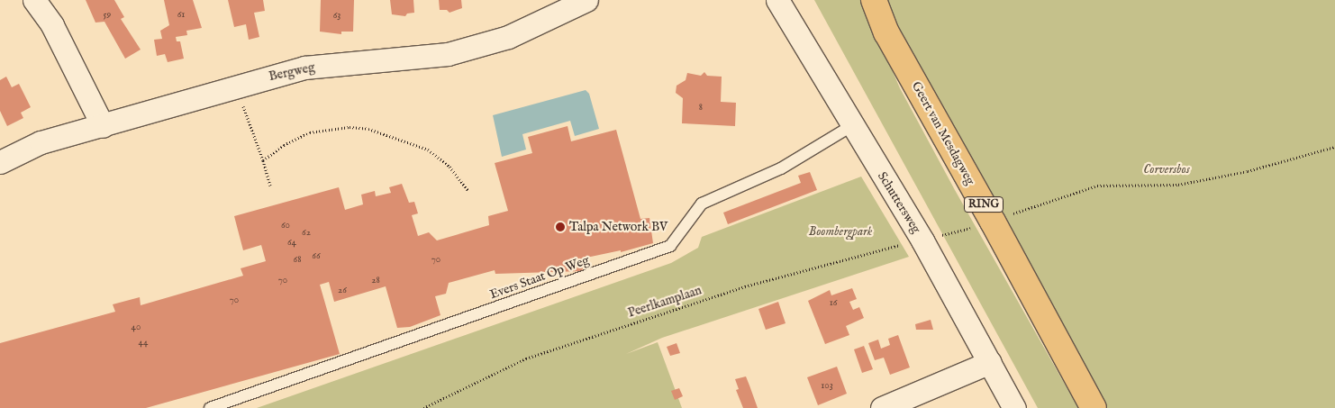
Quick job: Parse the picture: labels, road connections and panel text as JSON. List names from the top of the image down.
{
  "streets": {
    "main road": ["Geert van Mesdagweg", "RING"],
    "street": ["Bergweg", "Schuttersweg"],
    "lane": ["Evers Staat Op Weg"],
    "path": ["Peerlkamplaan"]
  },
  "crossings": [
    ["Geert van Mesdagweg", "Peerlkamplaan"],
    ["Schuttersweg", "Evers Staat Op Weg"],
    ["Schuttersweg", "Peerlkamplaan"]
  ],
  "parks": ["Corversbos", "Boombergpark"],
  "places": ["Talpa Network BV"],
  "house_numbers": [
    "59",
    "61",
    "63",
    "8",
    "60",
    "62",
    "64",
    "66",
    "68",
    "70",
    "70",
    "28",
    "26",
    "70",
    "16",
    "40",
    "44",
    "103"
  ]
}
